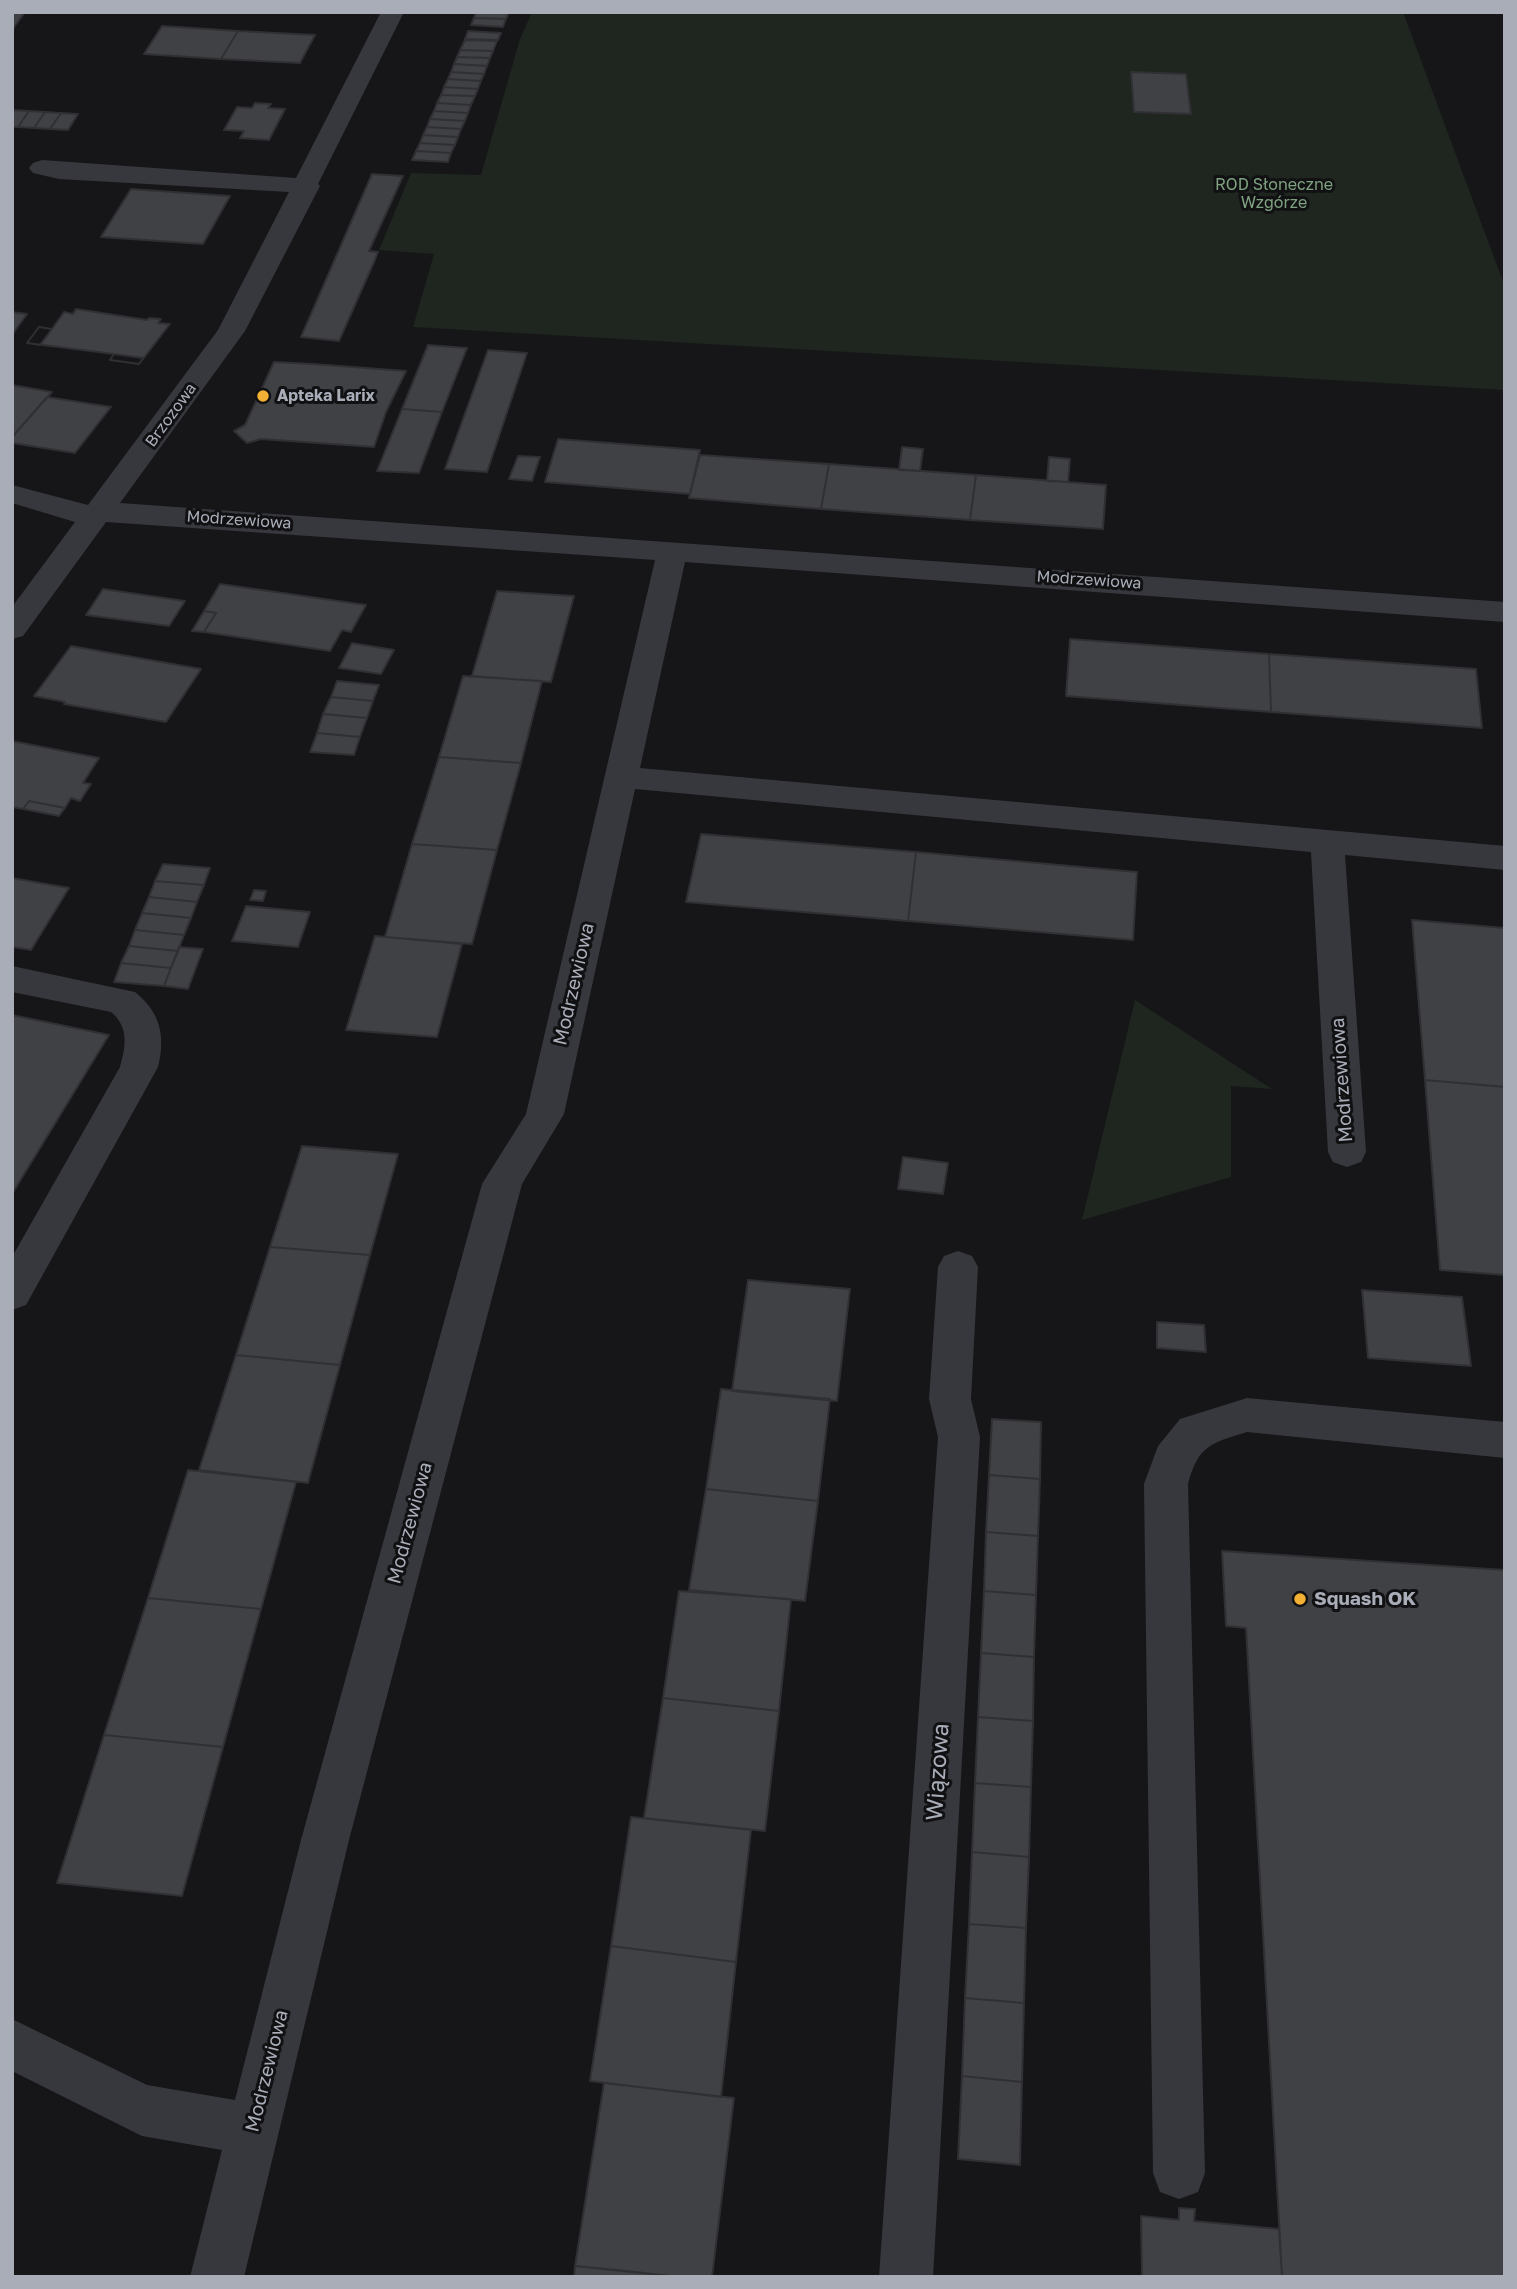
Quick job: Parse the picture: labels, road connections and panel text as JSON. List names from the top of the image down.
{
  "streets": {
    "street": ["Brzozowa", "Modrzewiowa", "Wiązowa"]
  },
  "crossings": [
    ["Brzozowa", "Modrzewiowa"]
  ],
  "parks": ["ROD Słoneczne Wzgórze"],
  "places": ["Apteka Larix", "Squash OK"]
}
